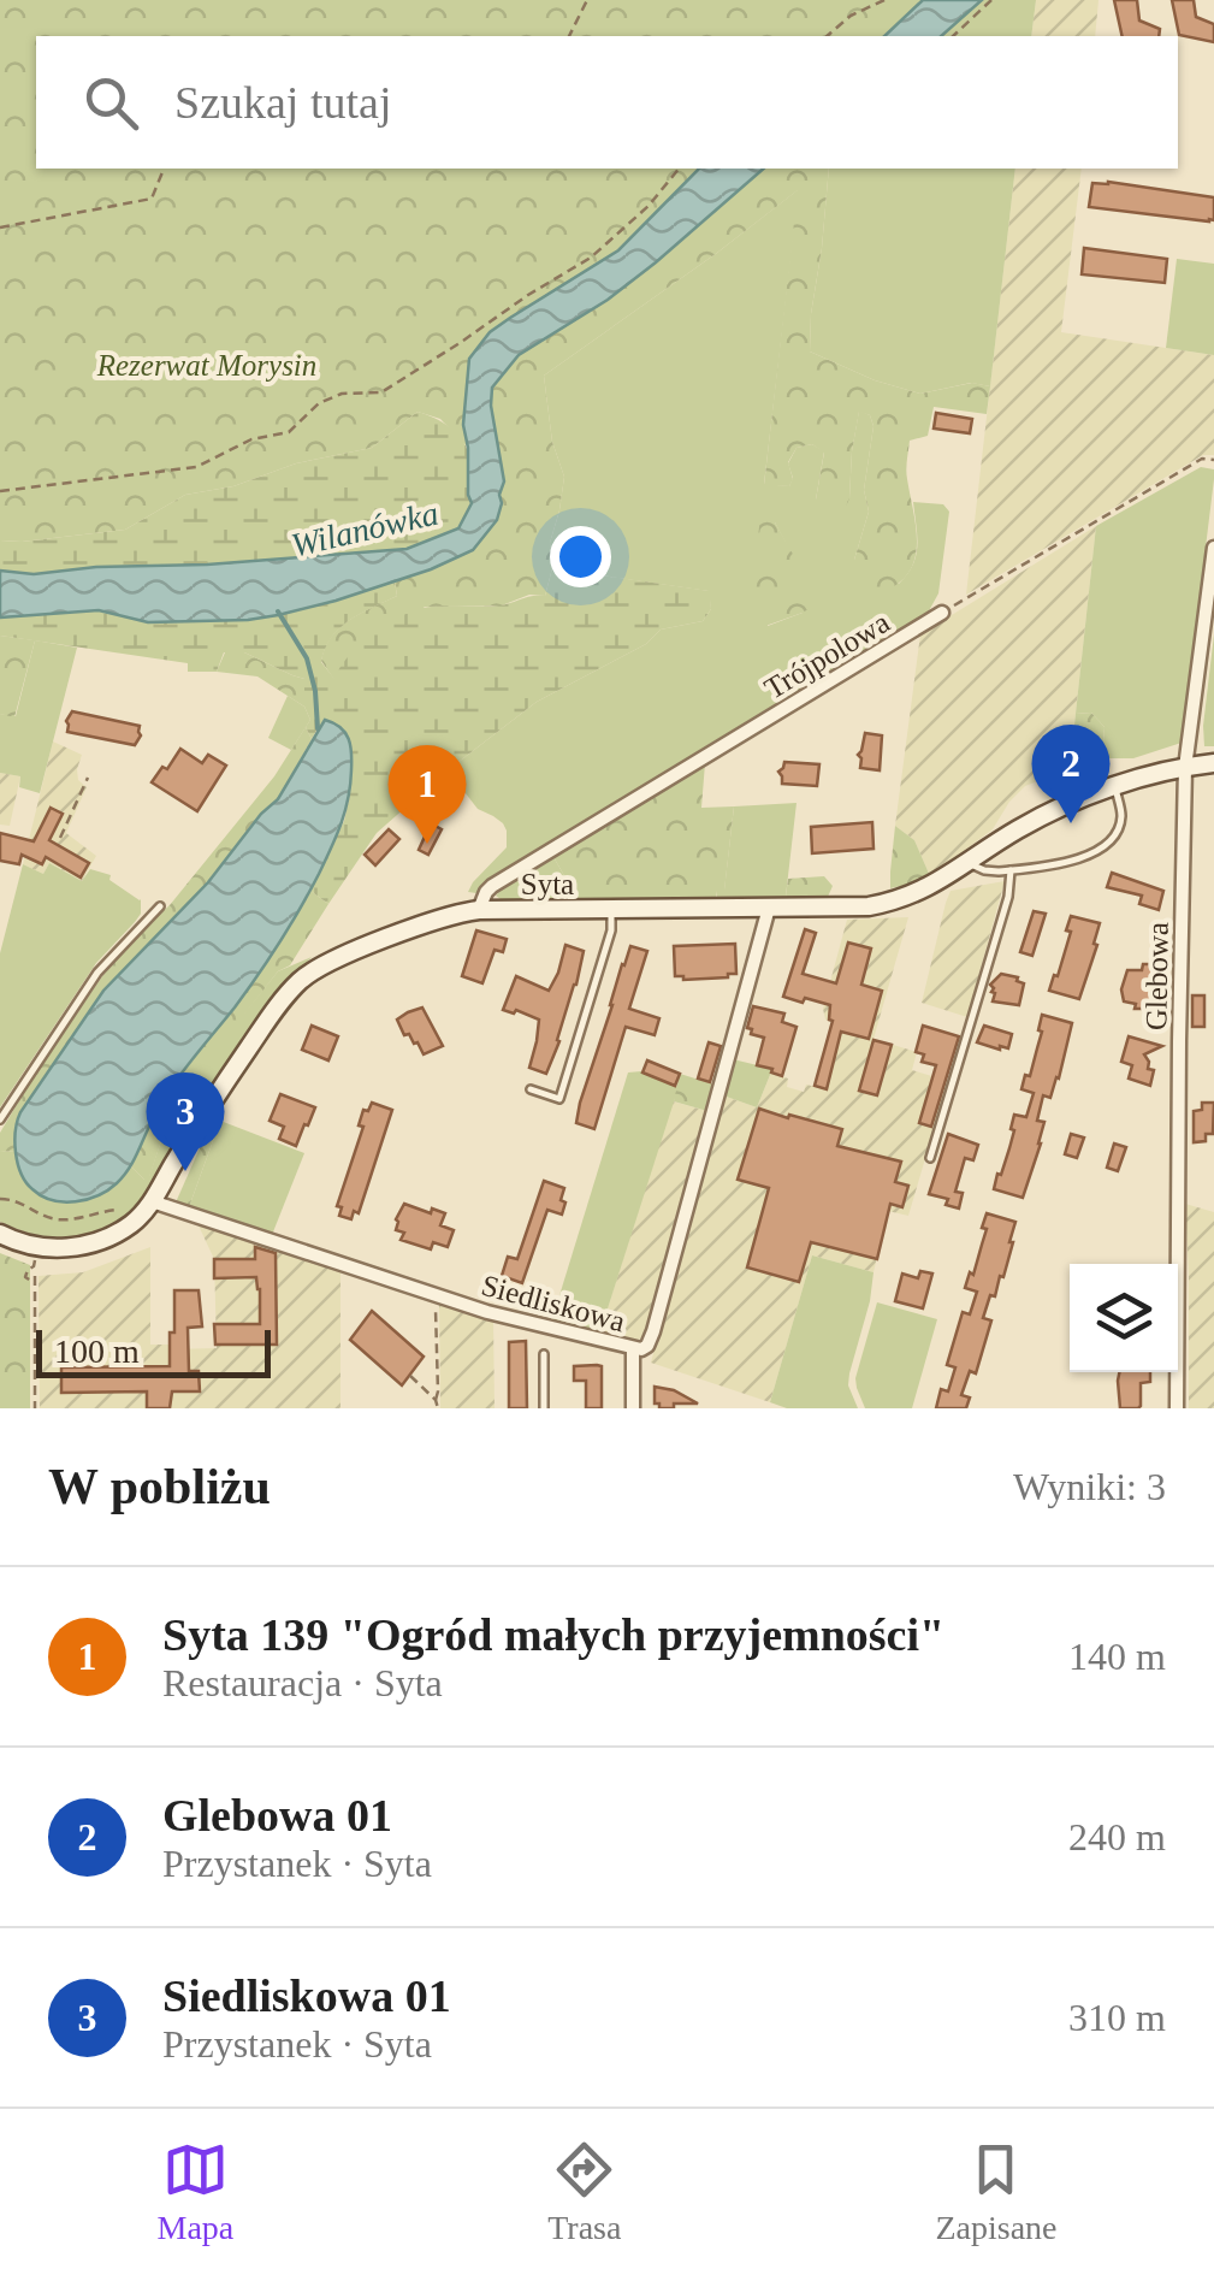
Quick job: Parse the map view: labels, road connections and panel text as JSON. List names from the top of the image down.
{
  "streets": {
    "street": [
      "Trójpolowa",
      "Syta",
      "Glebowa",
      "Siedliskowa"
    ]
  },
  "crossings": [
    ["Trójpolowa", "Syta"],
    ["Syta", "Glebowa"],
    ["Syta", "Siedliskowa"]
  ],
  "water": ["Wilanówka"],
  "parks": ["Rezerwat Morysin"],
  "scale_bar": "100 m",
  "page": {
    "search": "Szukaj tutaj",
    "pins": ["2", "1", "3"],
    "scale": "100 m",
    "heading": ["W pobliżu", "Wyniki: 3"],
    "list": [
      {
        "mark": "1",
        "name": "Syta 139 \"Ogród małych przyjemności\"",
        "note": "Restauracja · Syta",
        "value": "140 m"
      },
      {
        "mark": "2",
        "name": "Glebowa 01",
        "note": "Przystanek · Syta",
        "value": "240 m"
      },
      {
        "mark": "3",
        "name": "Siedliskowa 01",
        "note": "Przystanek · Syta",
        "value": "310 m"
      }
    ],
    "nav": ["Mapa", "Trasa", "Zapisane"]
  }
}
